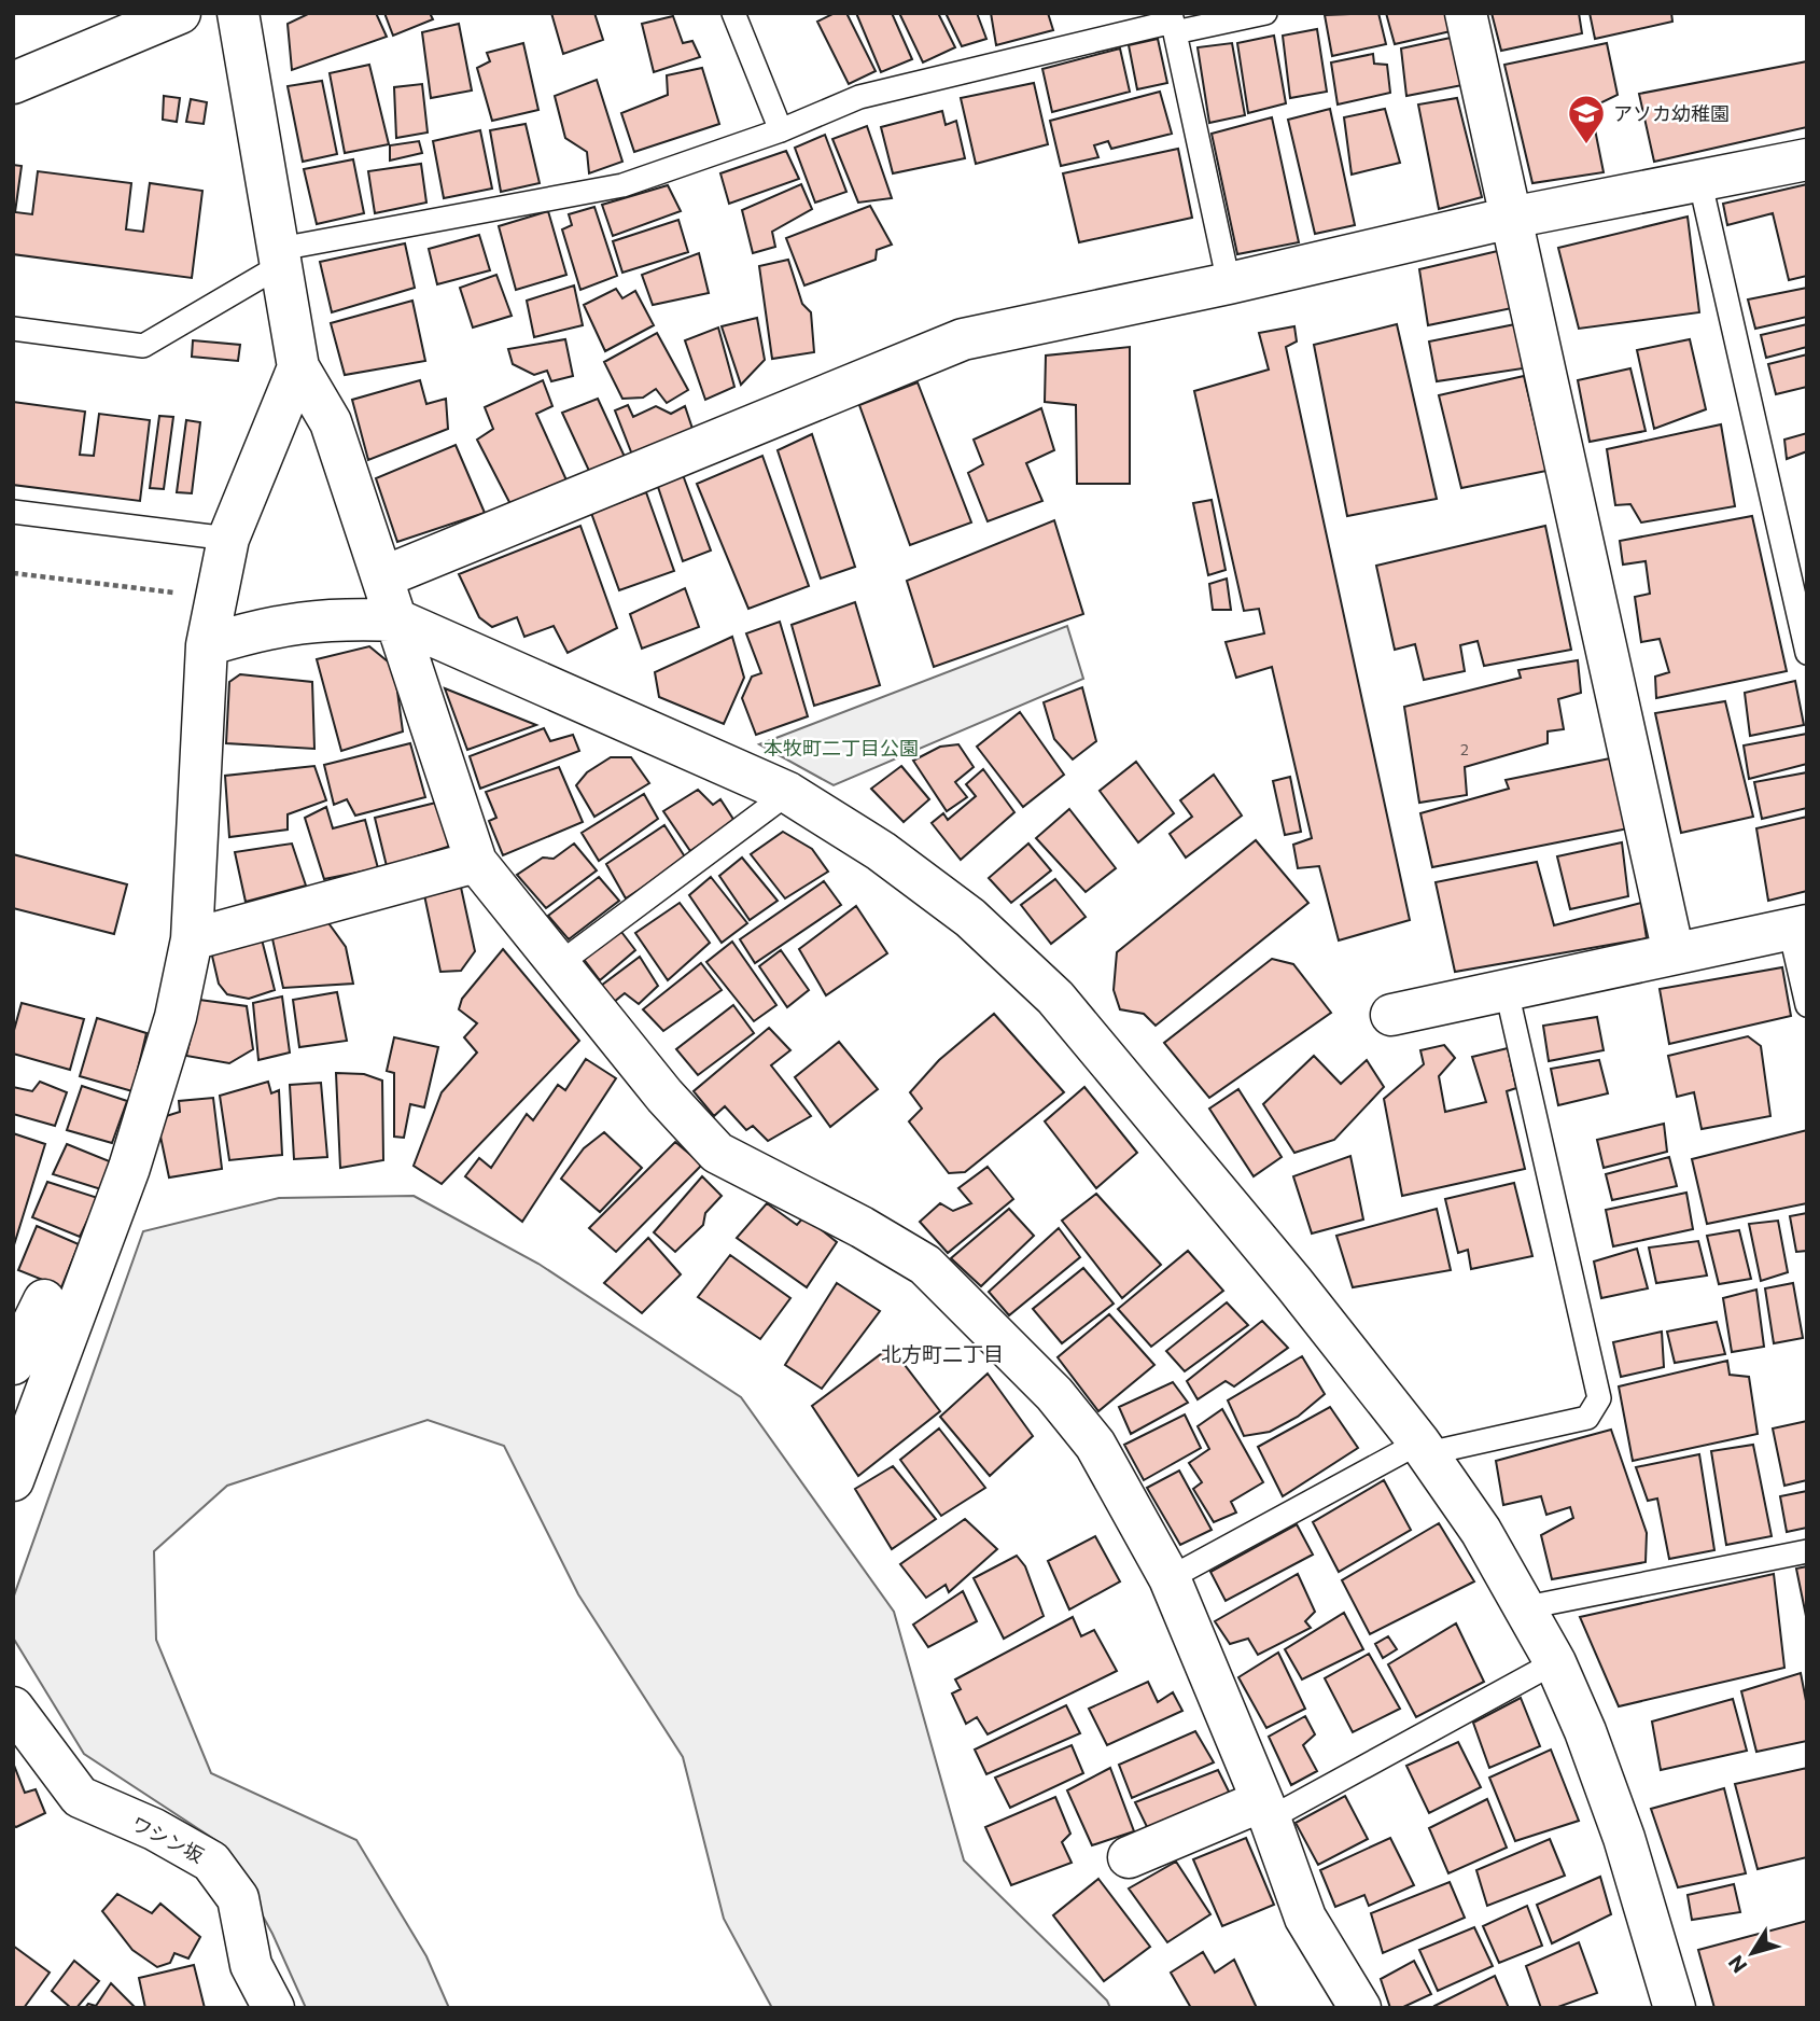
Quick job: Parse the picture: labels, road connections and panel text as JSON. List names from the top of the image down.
{
  "streets": {
    "street": ["ワシン坂"]
  },
  "districts": ["北方町二丁目"],
  "parks": ["本牧町二丁目公園"],
  "places": {
    "school or university": ["アソカ幼稚園"]
  },
  "house_numbers": ["2"],
  "north": "bottom left"
}
